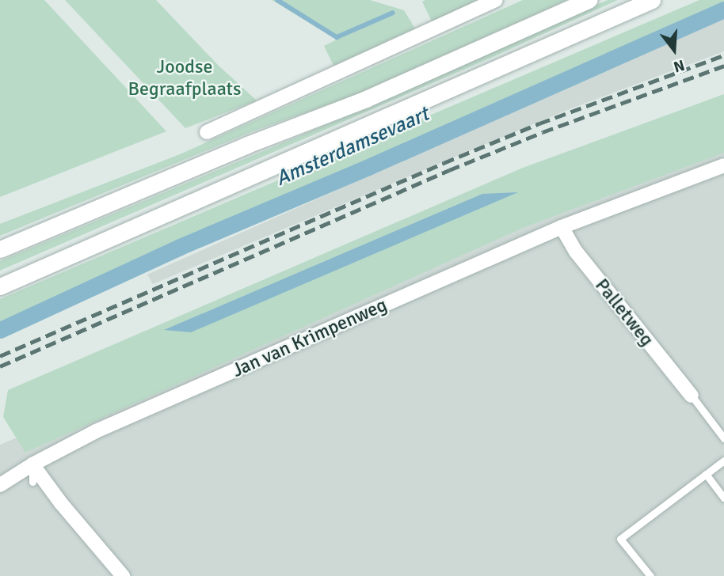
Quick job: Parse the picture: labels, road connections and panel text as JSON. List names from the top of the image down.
{
  "streets": {
    "street": ["Palletweg", "Jan van Krimpenweg"]
  },
  "crossings": [
    ["Palletweg", "Jan van Krimpenweg"]
  ],
  "water": ["Amsterdamsevaart"],
  "parks": ["Joodse Begraafplaats"],
  "north": "bottom"
}
